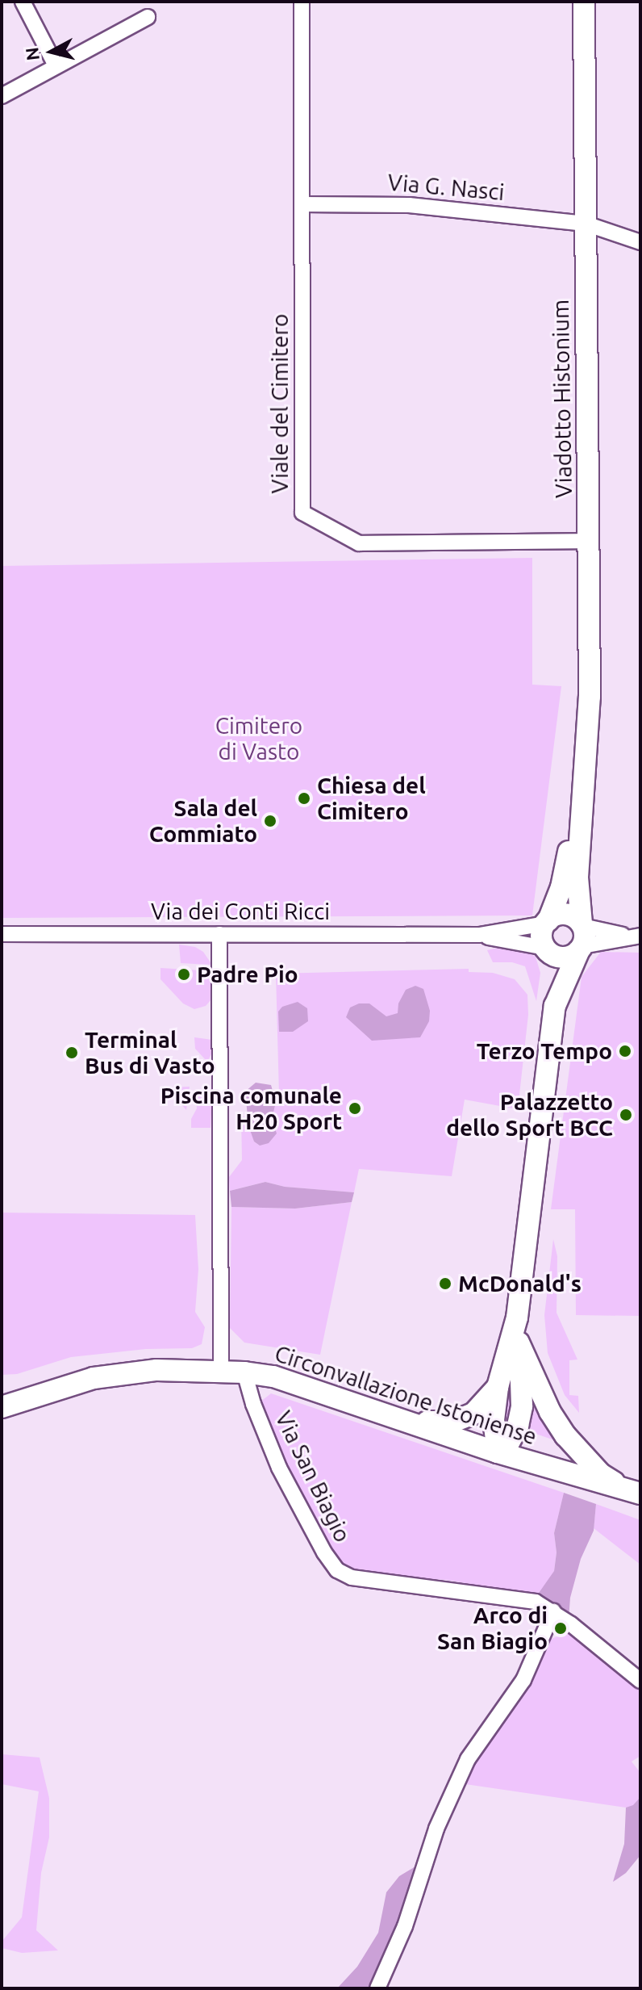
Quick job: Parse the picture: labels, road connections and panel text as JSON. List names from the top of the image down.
{
  "streets": {
    "main road": ["Viadotto Histonium", "Circonvallazione Istoniense"],
    "street": [
      "Via G. Nasci",
      "Viale del Cimitero",
      "Via dei Conti Ricci",
      "Via San Biagio"
    ]
  },
  "crossings": [
    ["Via G. Nasci", "Viadotto Histonium"],
    ["Via G. Nasci", "Viale del Cimitero"],
    ["Viadotto Histonium", "Viale del Cimitero"],
    ["Viadotto Histonium", "Via dei Conti Ricci"],
    ["Circonvallazione Istoniense", "Via San Biagio"]
  ],
  "parks": ["Cimitero di Vasto"],
  "places": [
    "Chiesa del Cimitero",
    "Sala del Commiato",
    "Padre Pio",
    "Terzo Tempo",
    "Terminal Bus di Vasto",
    "Piscina comunale H20 Sport",
    "Palazzetto dello Sport BCC",
    "McDonald's",
    "Arco di San Biagio"
  ],
  "north": "left"
}
